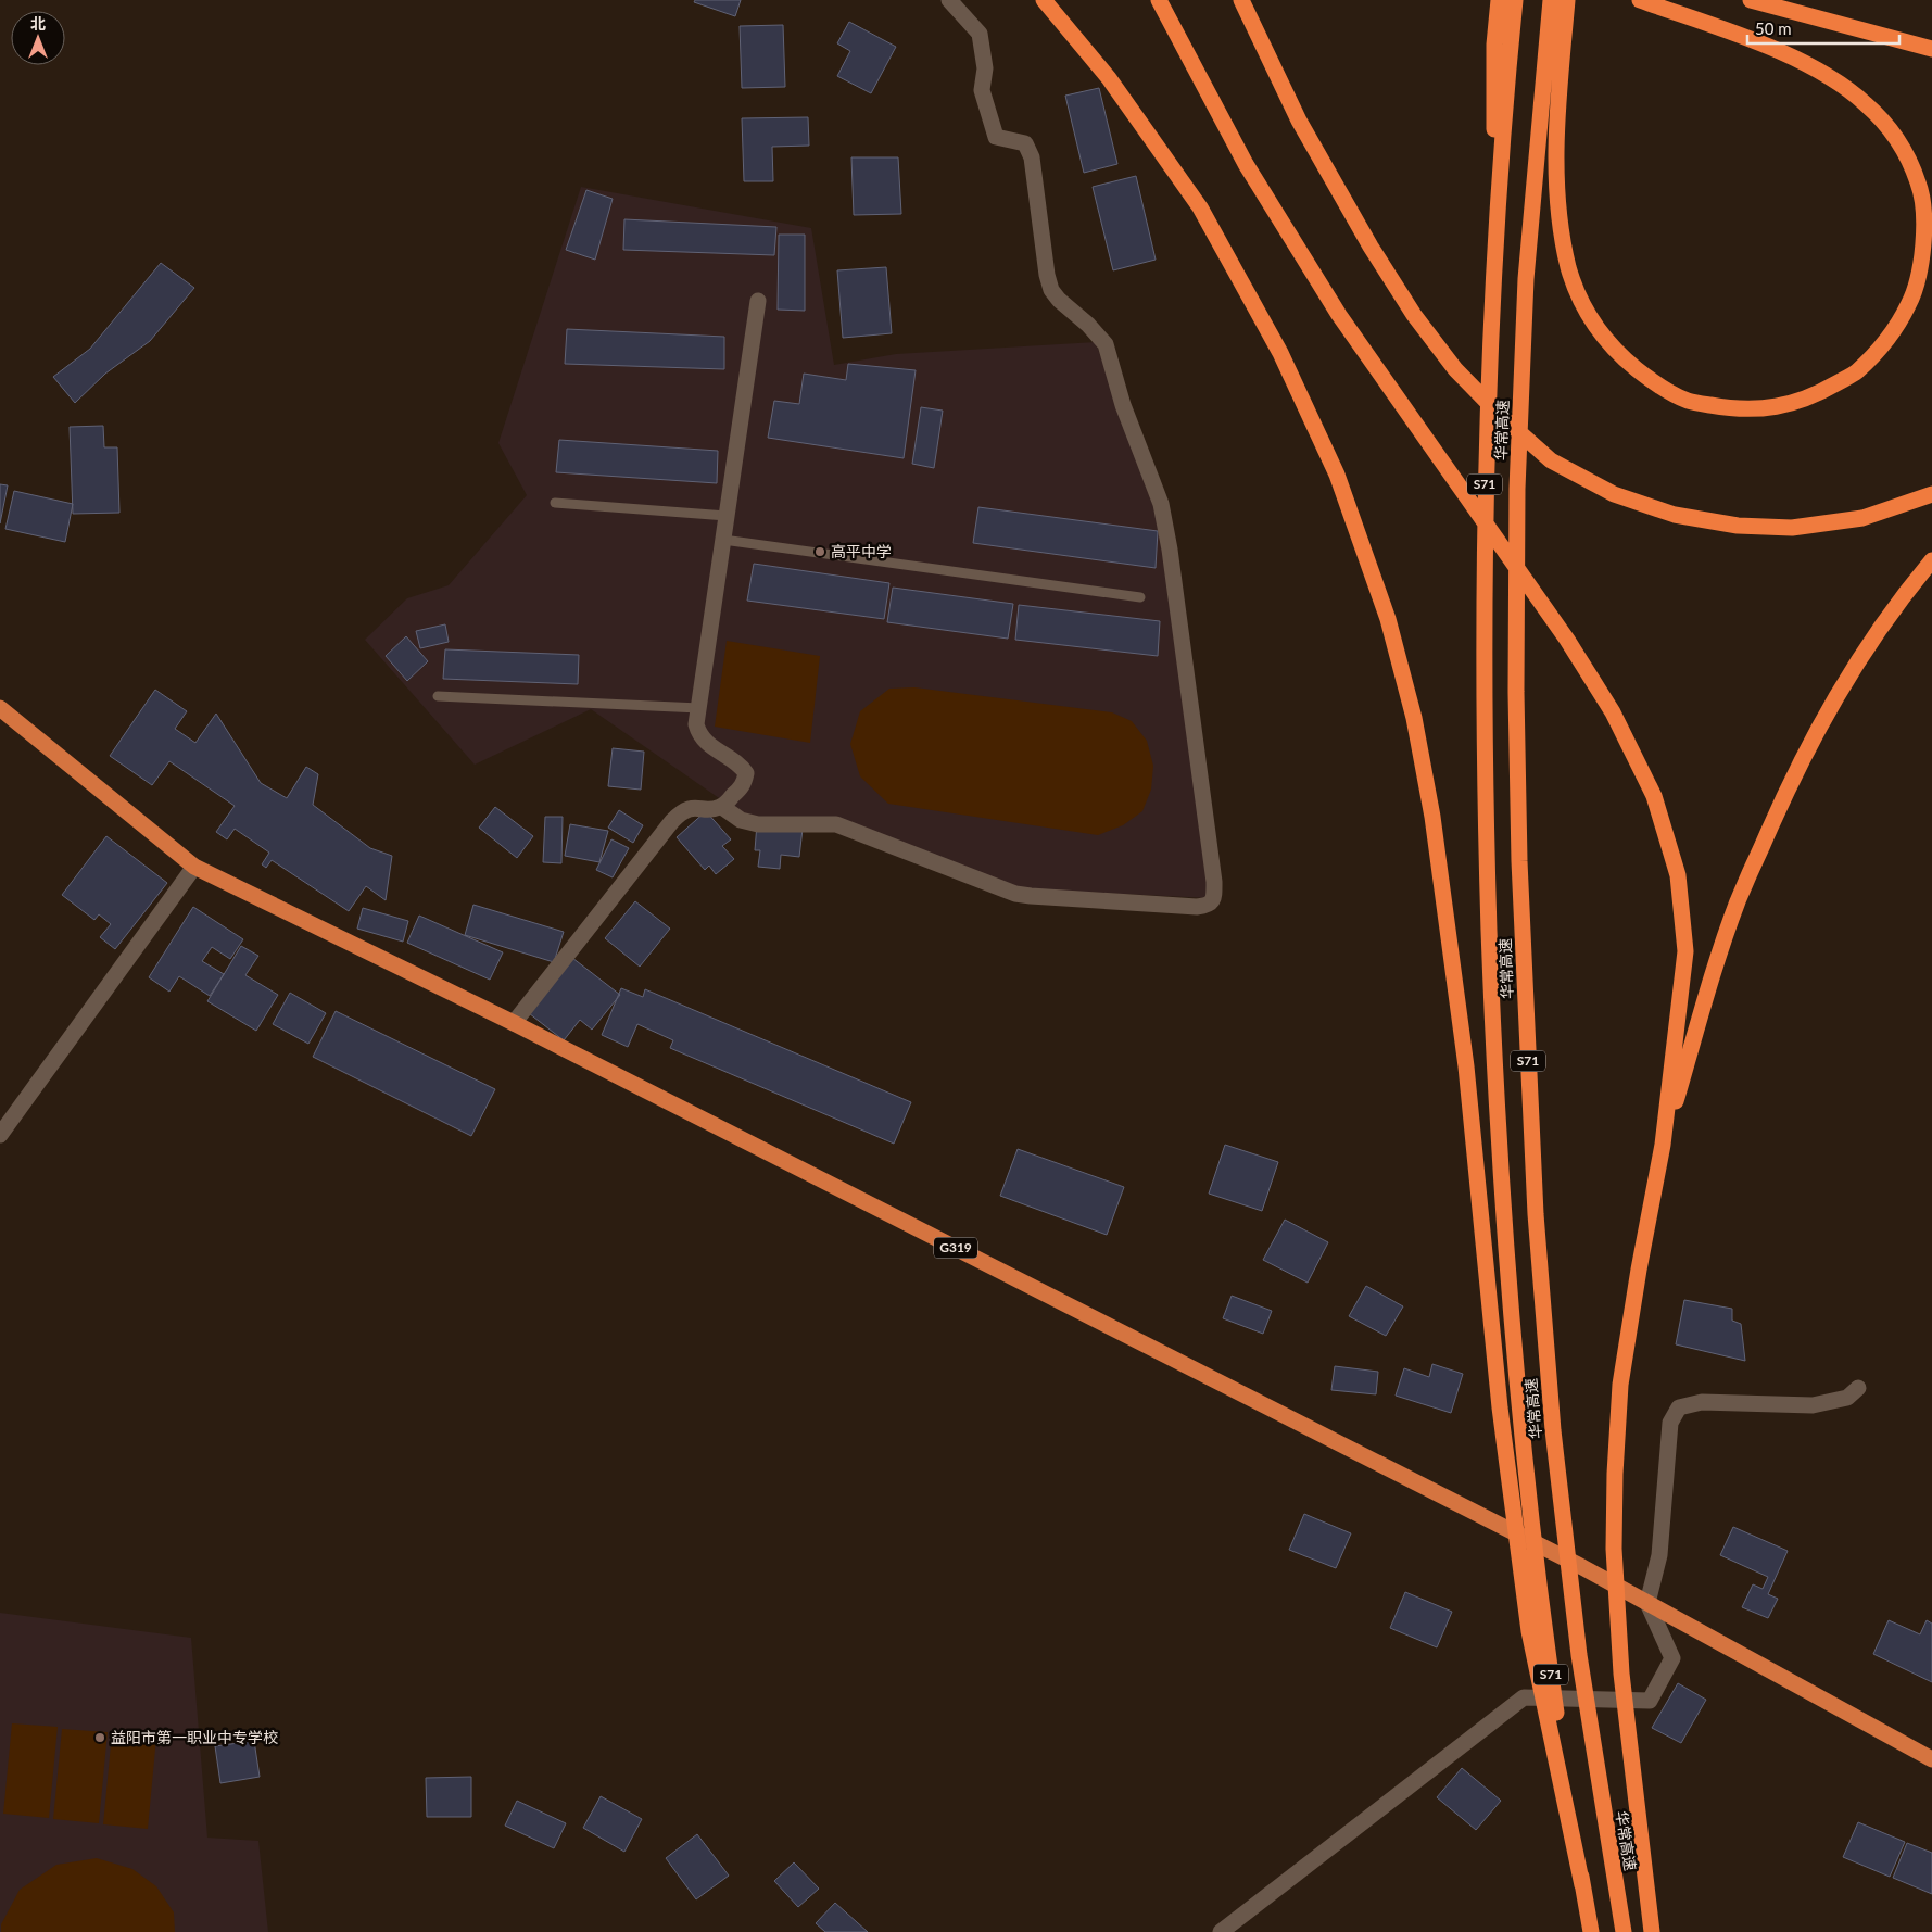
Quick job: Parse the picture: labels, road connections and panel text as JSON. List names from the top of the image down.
{
  "streets": {
    "highway": ["华常高速", "S71", "G319"]
  },
  "places": ["高平中学", "益阳市第一职业中专学校"],
  "scale_bar": "50 m",
  "north": "top"
}
